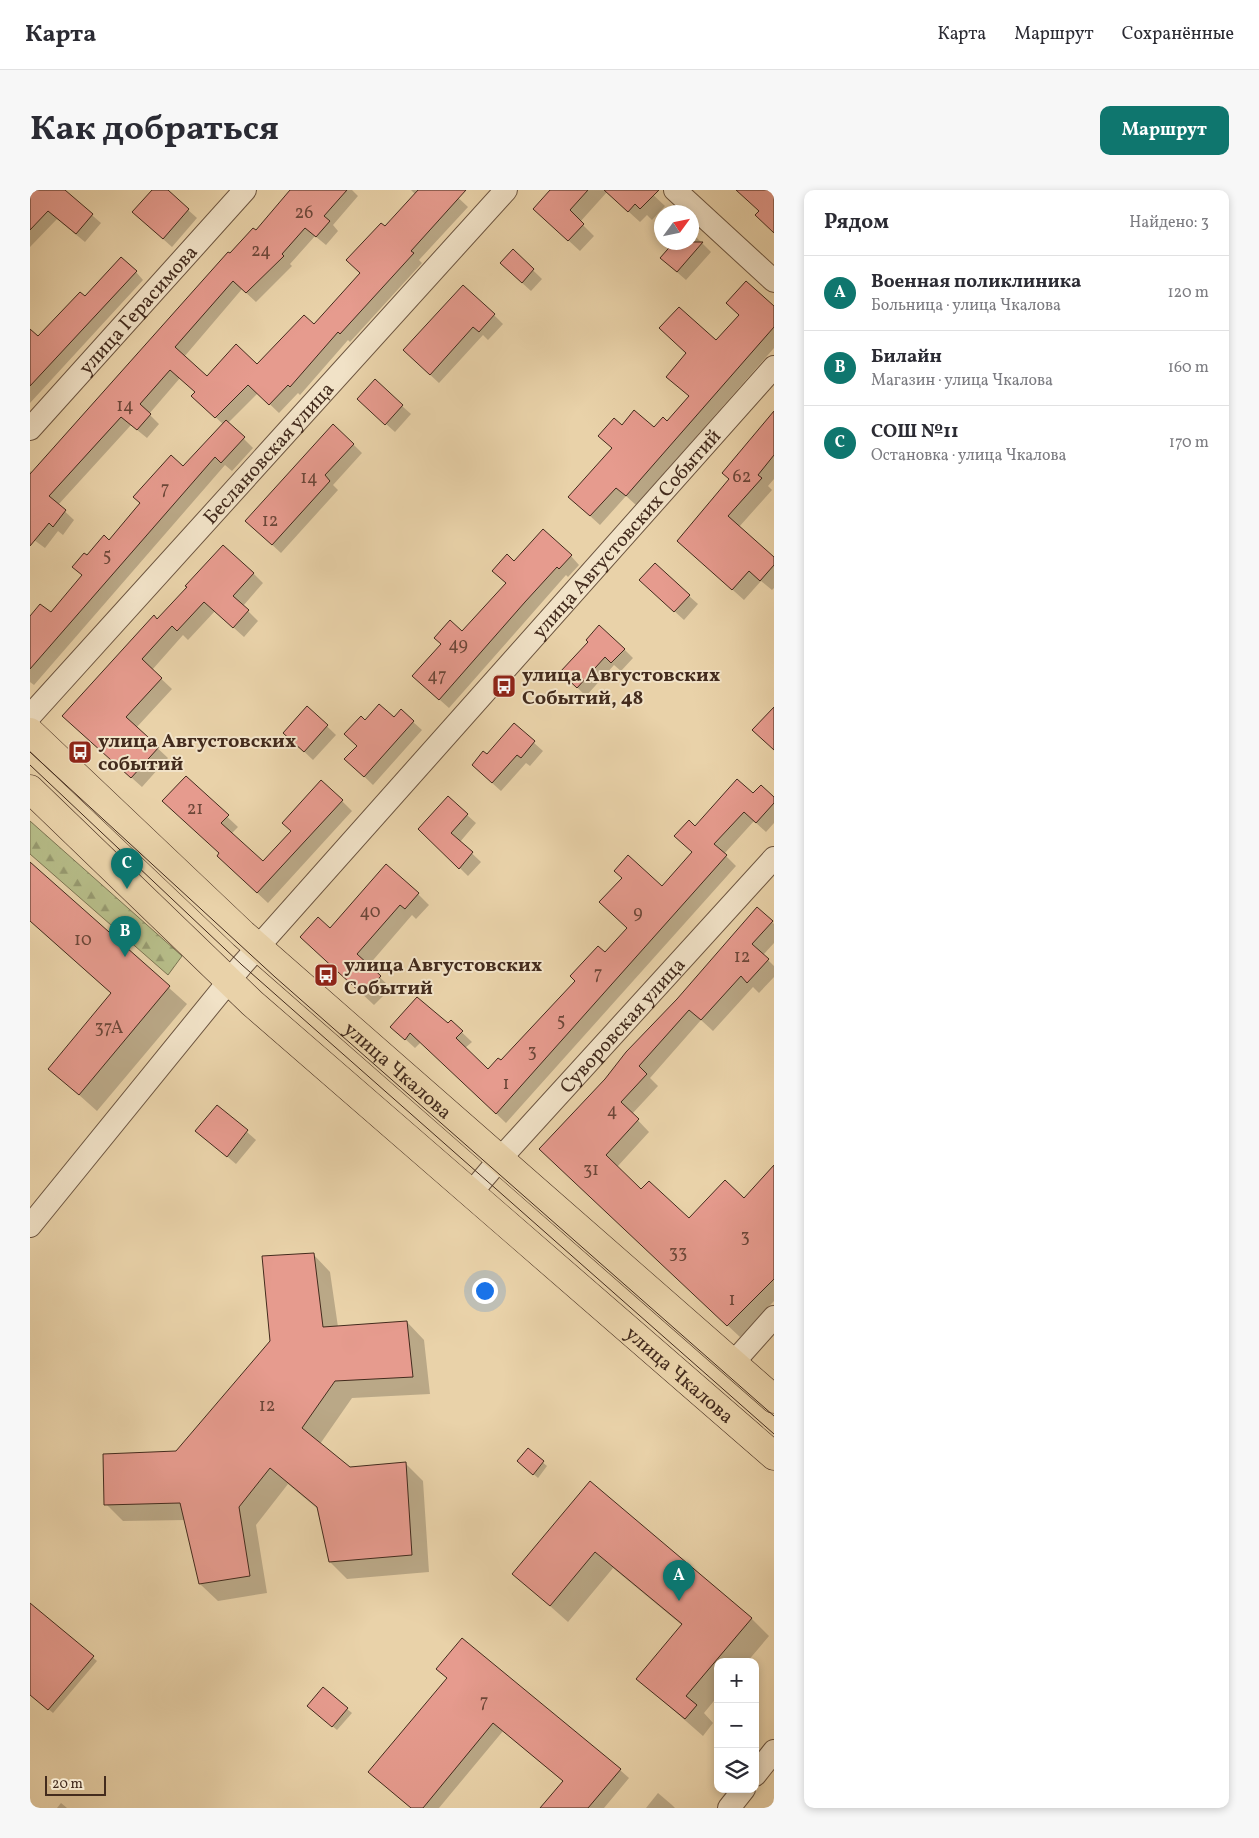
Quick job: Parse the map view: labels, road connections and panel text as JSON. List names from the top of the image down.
{
  "streets": {
    "main road": ["улица Чкалова"],
    "street": [
      "улица Герасимова",
      "Беслановская улица",
      "улица Августовских Событий",
      "Суворовская улица"
    ]
  },
  "crossings": [
    ["улица Августовских Событий", "улица Чкалова"],
    ["Суворовская улица", "улица Чкалова"]
  ],
  "places": {
    "bus stop": ["улица Августовских Событий, 48", "улица Августовских событий", "улица Августовских Событий"]
  },
  "house_numbers": [
    "26",
    "24",
    "14",
    "62",
    "14",
    "7",
    "12",
    "5",
    "49",
    "47",
    "21",
    "40",
    "9",
    "10",
    "12",
    "7",
    "5",
    "37А",
    "3",
    "1",
    "4",
    "31",
    "3",
    "33",
    "1",
    "12",
    "7"
  ],
  "scale_bar": "20 m",
  "north": "top right",
  "page": {
    "header": "Карта",
    "nav": ["Карта", "Маршрут", "Сохранённые"],
    "title": "Как добраться",
    "buttons": "Маршрут",
    "heading": ["Рядом", "Найдено: 3"],
    "list": [
      {
        "mark": "A",
        "name": "Военная поликлиника",
        "note": "Больница · улица Чкалова",
        "value": "120 m"
      },
      {
        "mark": "B",
        "name": "Билайн",
        "note": "Магазин · улица Чкалова",
        "value": "160 m"
      },
      {
        "mark": "C",
        "name": "СОШ №11",
        "note": "Остановка · улица Чкалова",
        "value": "170 m"
      }
    ],
    "pins": ["C", "B", "A"],
    "map_buttons": ["+", "−"],
    "scale": "20 m"
  }
}
